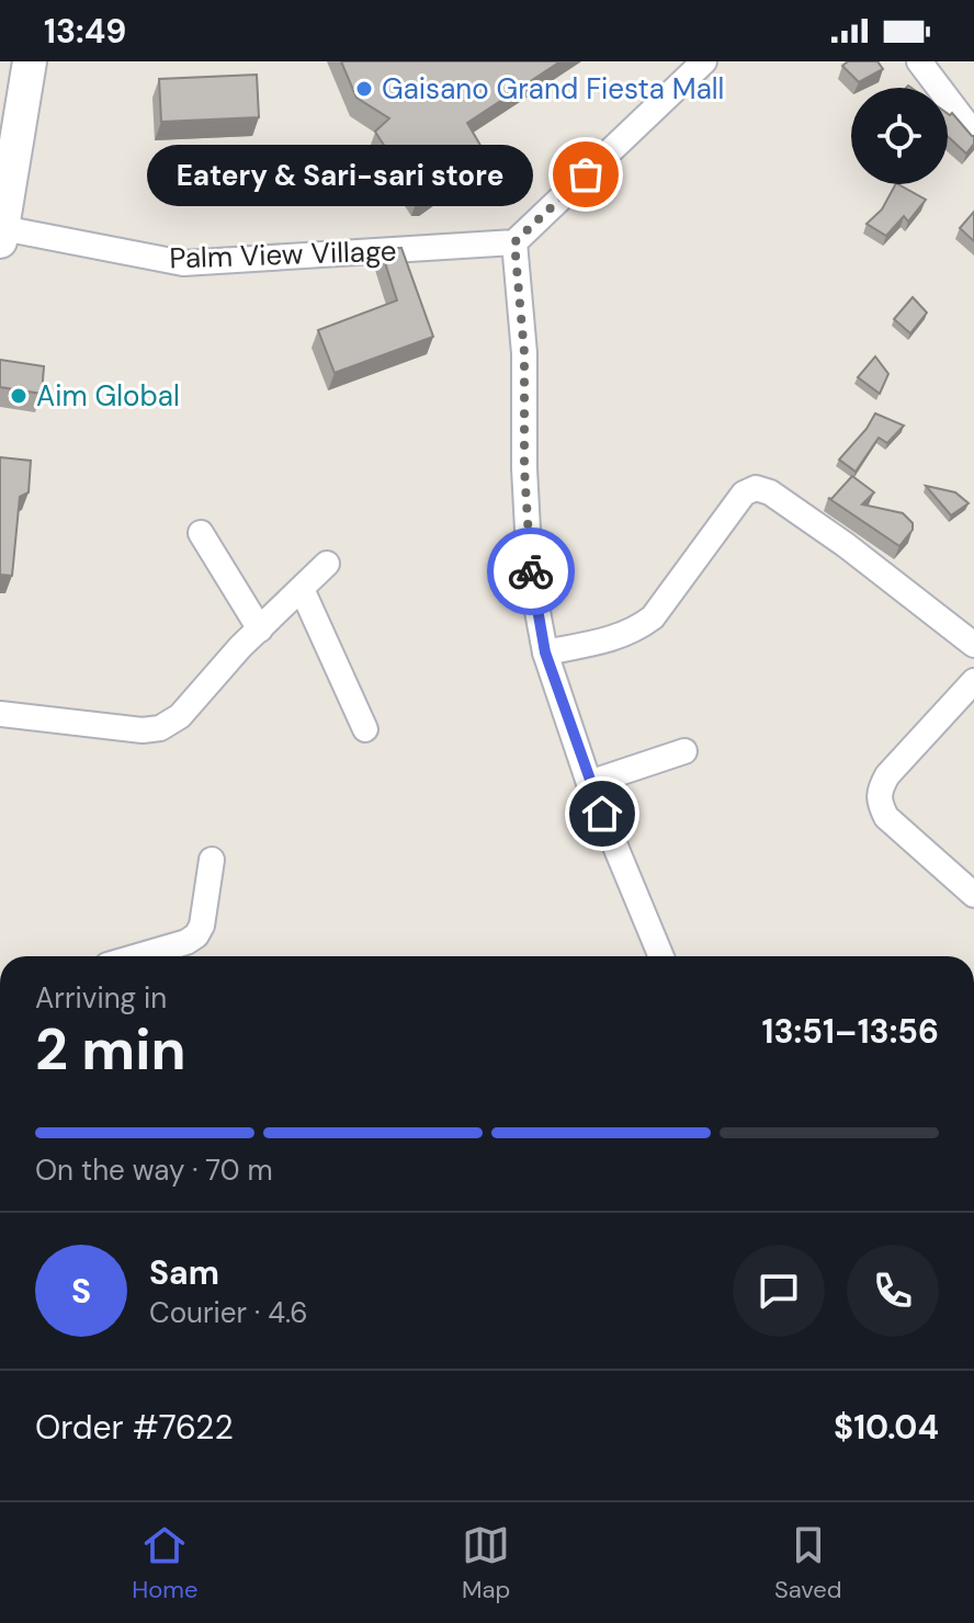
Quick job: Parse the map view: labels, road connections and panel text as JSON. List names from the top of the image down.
{
  "streets": {
    "street": ["Palm View Village"]
  },
  "places": ["Gaisano Grand Fiesta Mall", "Eatery & Sari-sari store", "Aim Global"],
  "page": {
    "status": "13:49",
    "bubble": "Eatery & Sari-sari store",
    "heading": ["2 min", "Arriving in", "13:51–13:56"],
    "panel": [
      "Sam",
      "Courier · 4.6",
      "Order #7622",
      "$10.04"
    ],
    "bar": "On the way · 70 m",
    "round": "S",
    "tabs": ["Home", "Map", "Saved"]
  }
}
